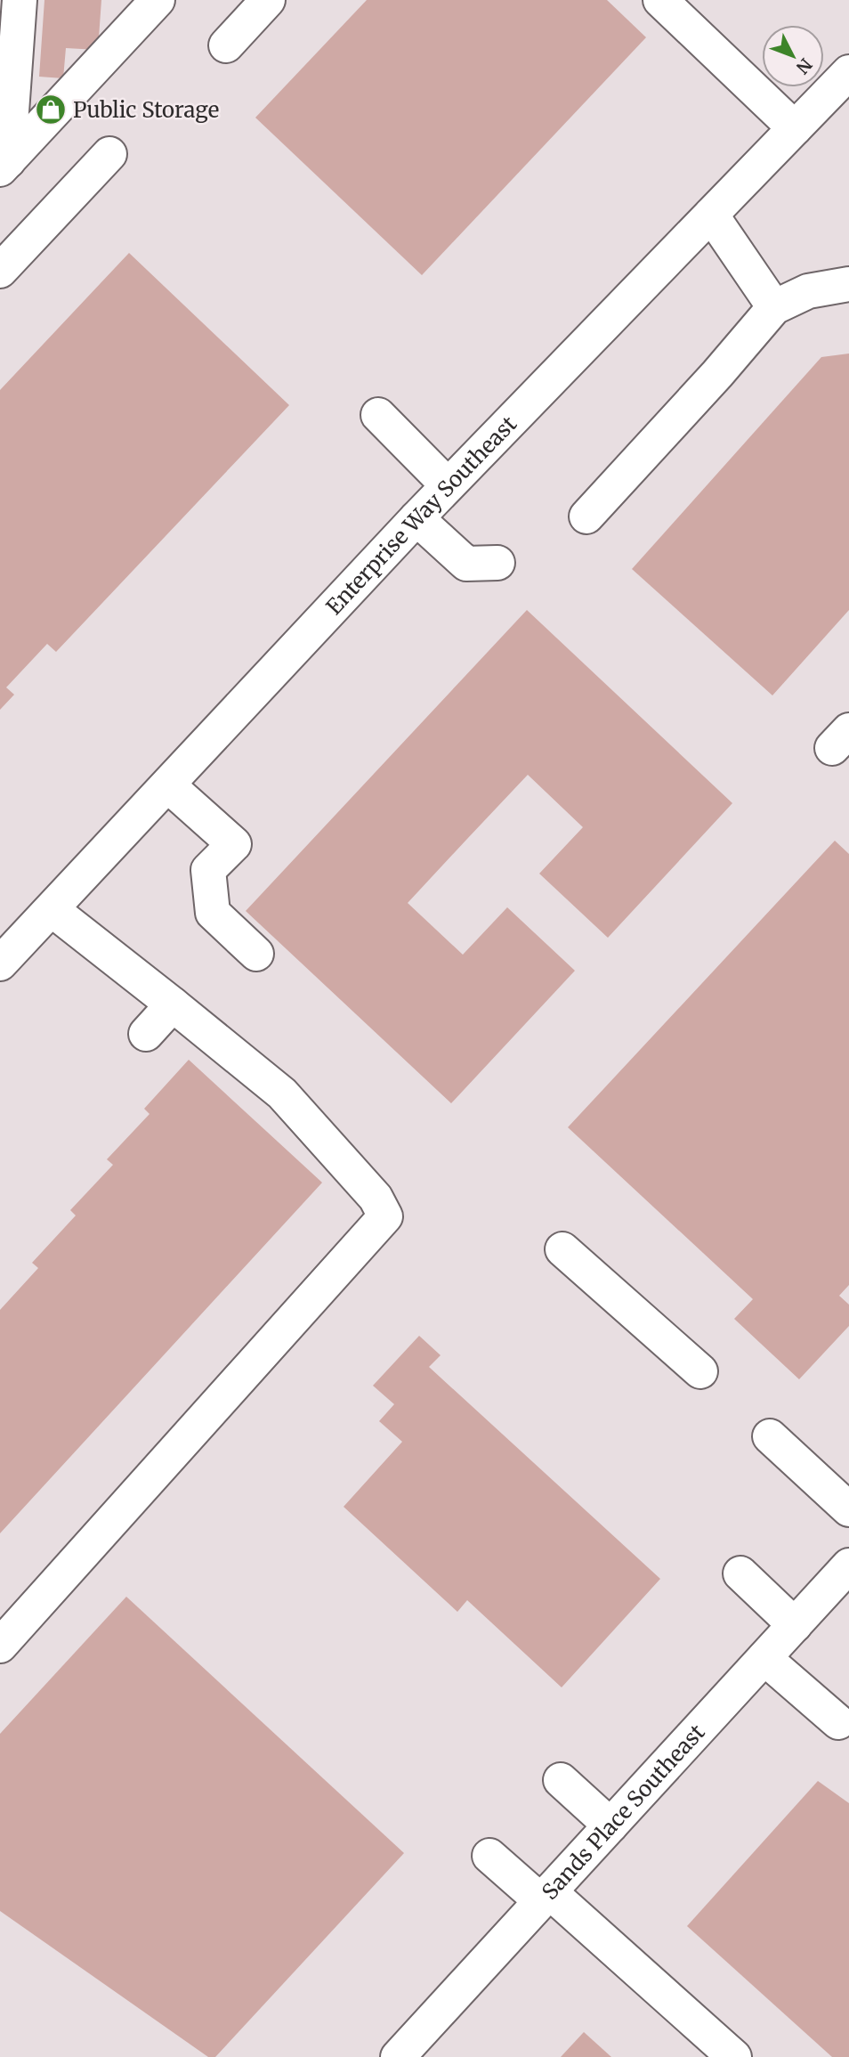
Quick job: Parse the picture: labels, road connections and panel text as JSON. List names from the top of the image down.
{
  "streets": {
    "street": ["Enterprise Way Southeast", "Sands Place Southeast"]
  },
  "places": {
    "shop": ["Public Storage"]
  },
  "north": "bottom right"
}
